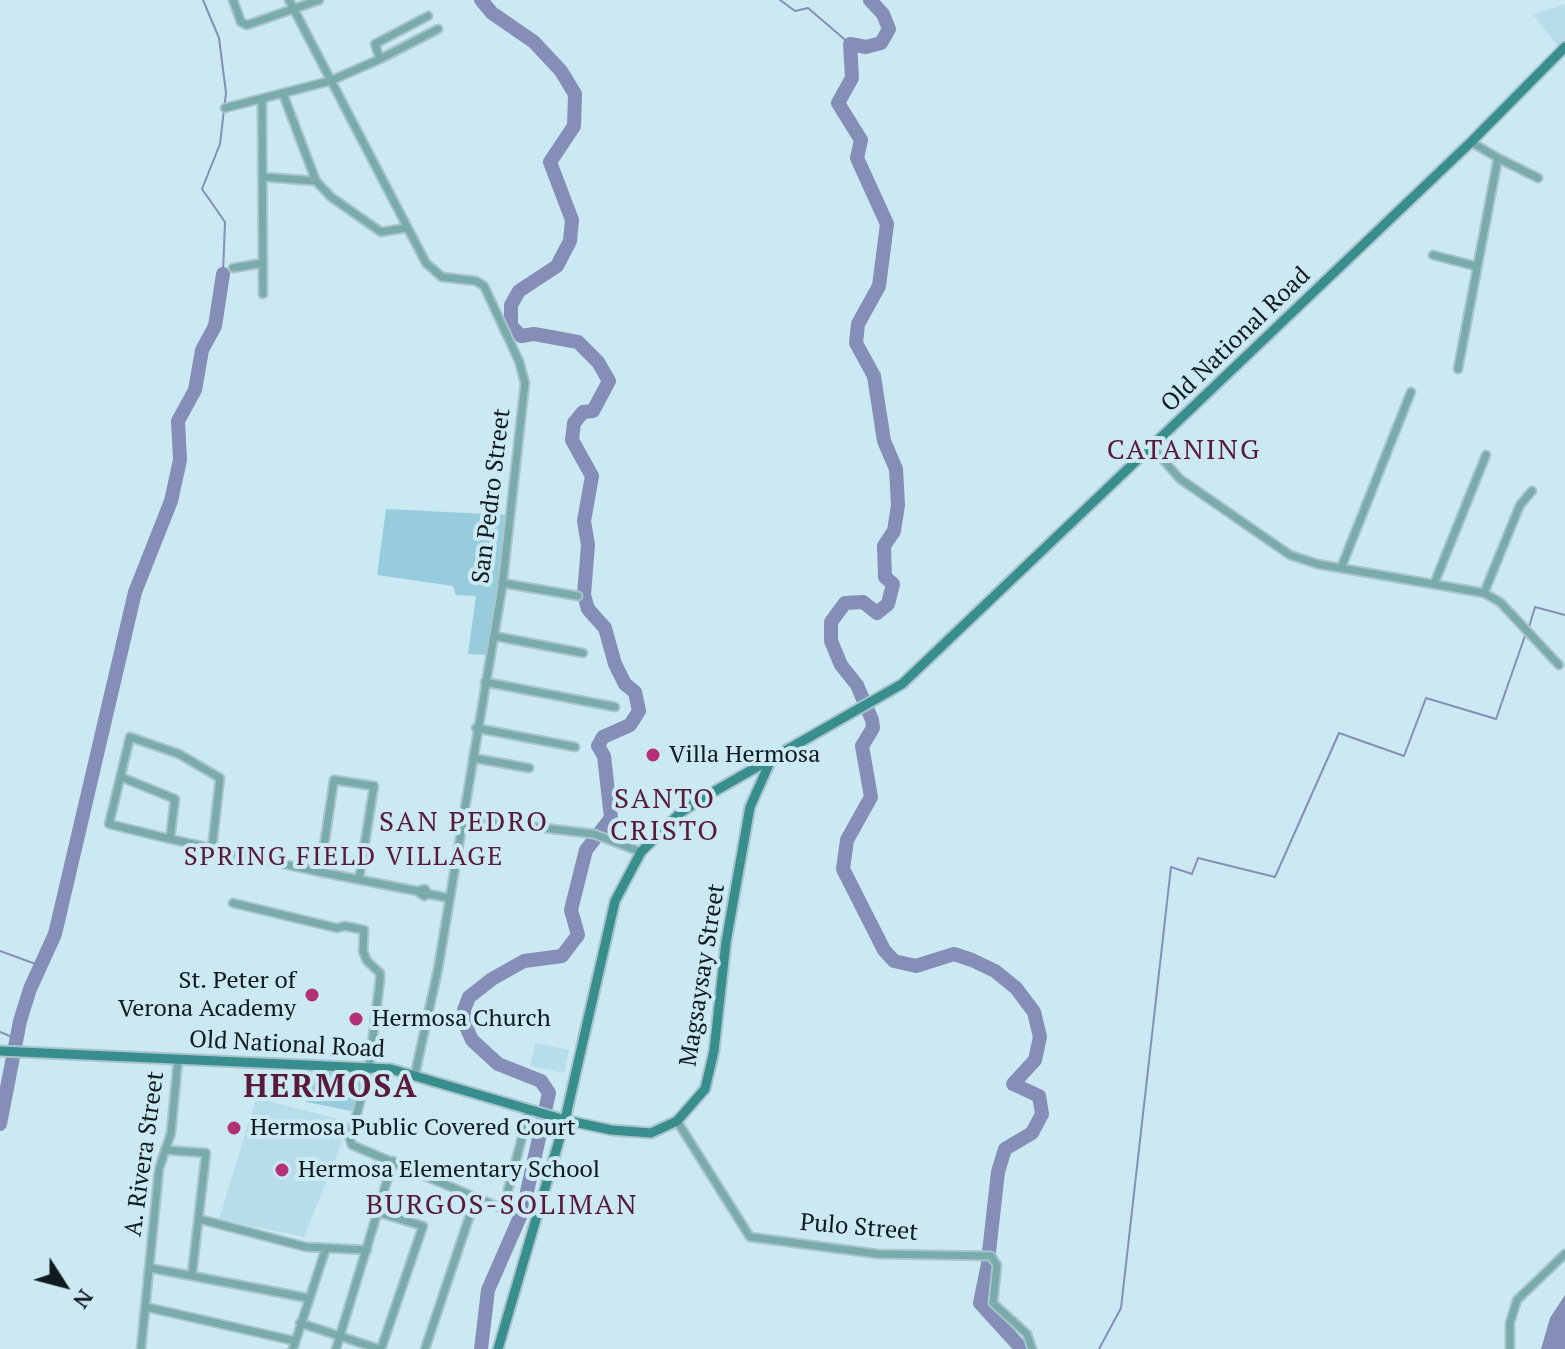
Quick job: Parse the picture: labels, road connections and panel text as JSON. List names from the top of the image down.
{
  "streets": {
    "main road": ["Old National Road", "Magsaysay Street"],
    "street": ["San Pedro Street", "A. Rivera Street", "Pulo Street"]
  },
  "crossings": [
    ["Old National Road", "San Pedro Street"],
    ["Old National Road", "Magsaysay Street"],
    ["Old National Road", "A. Rivera Street"],
    ["Magsaysay Street", "Pulo Street"]
  ],
  "districts": [
    "CATANING",
    "SANTO CRISTO",
    "SAN PEDRO",
    "SPRING FIELD VILLAGE",
    "HERMOSA",
    "BURGOS-SOLIMAN"
  ],
  "places": [
    "Villa Hermosa",
    "St. Peter of Verona Academy",
    "Hermosa Church",
    "Hermosa Public Covered Court",
    "Hermosa Elementary School"
  ],
  "north": "bottom right"
}
